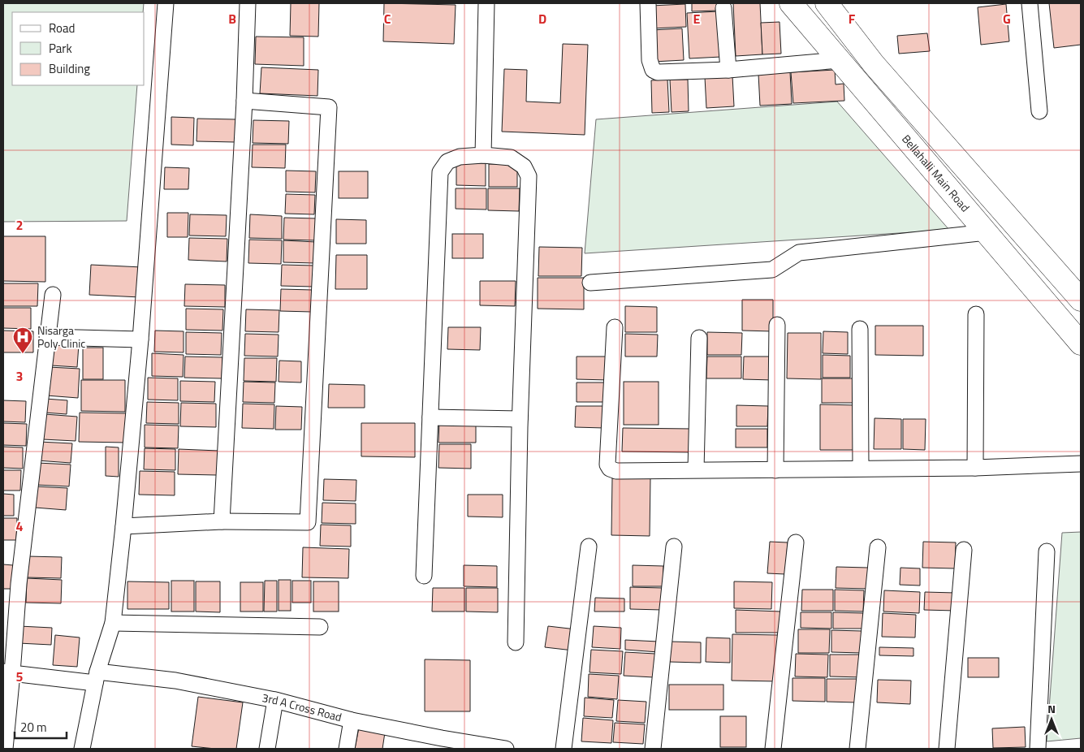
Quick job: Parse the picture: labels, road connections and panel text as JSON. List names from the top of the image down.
{
  "streets": {
    "main road": ["Bellahalli Main Road"],
    "street": ["3rd A Cross Road"]
  },
  "places": {
    "hospital": ["Nisarga Poly Clinic"]
  },
  "legend": ["Road", "Park", "Building"],
  "scale_bar": "20 m",
  "north": "top",
  "grid": {
    "columns": [
      "B",
      "C",
      "D",
      "E",
      "F",
      "G"
    ],
    "rows": [
      "2",
      "3",
      "4",
      "5"
    ]
  }
}
